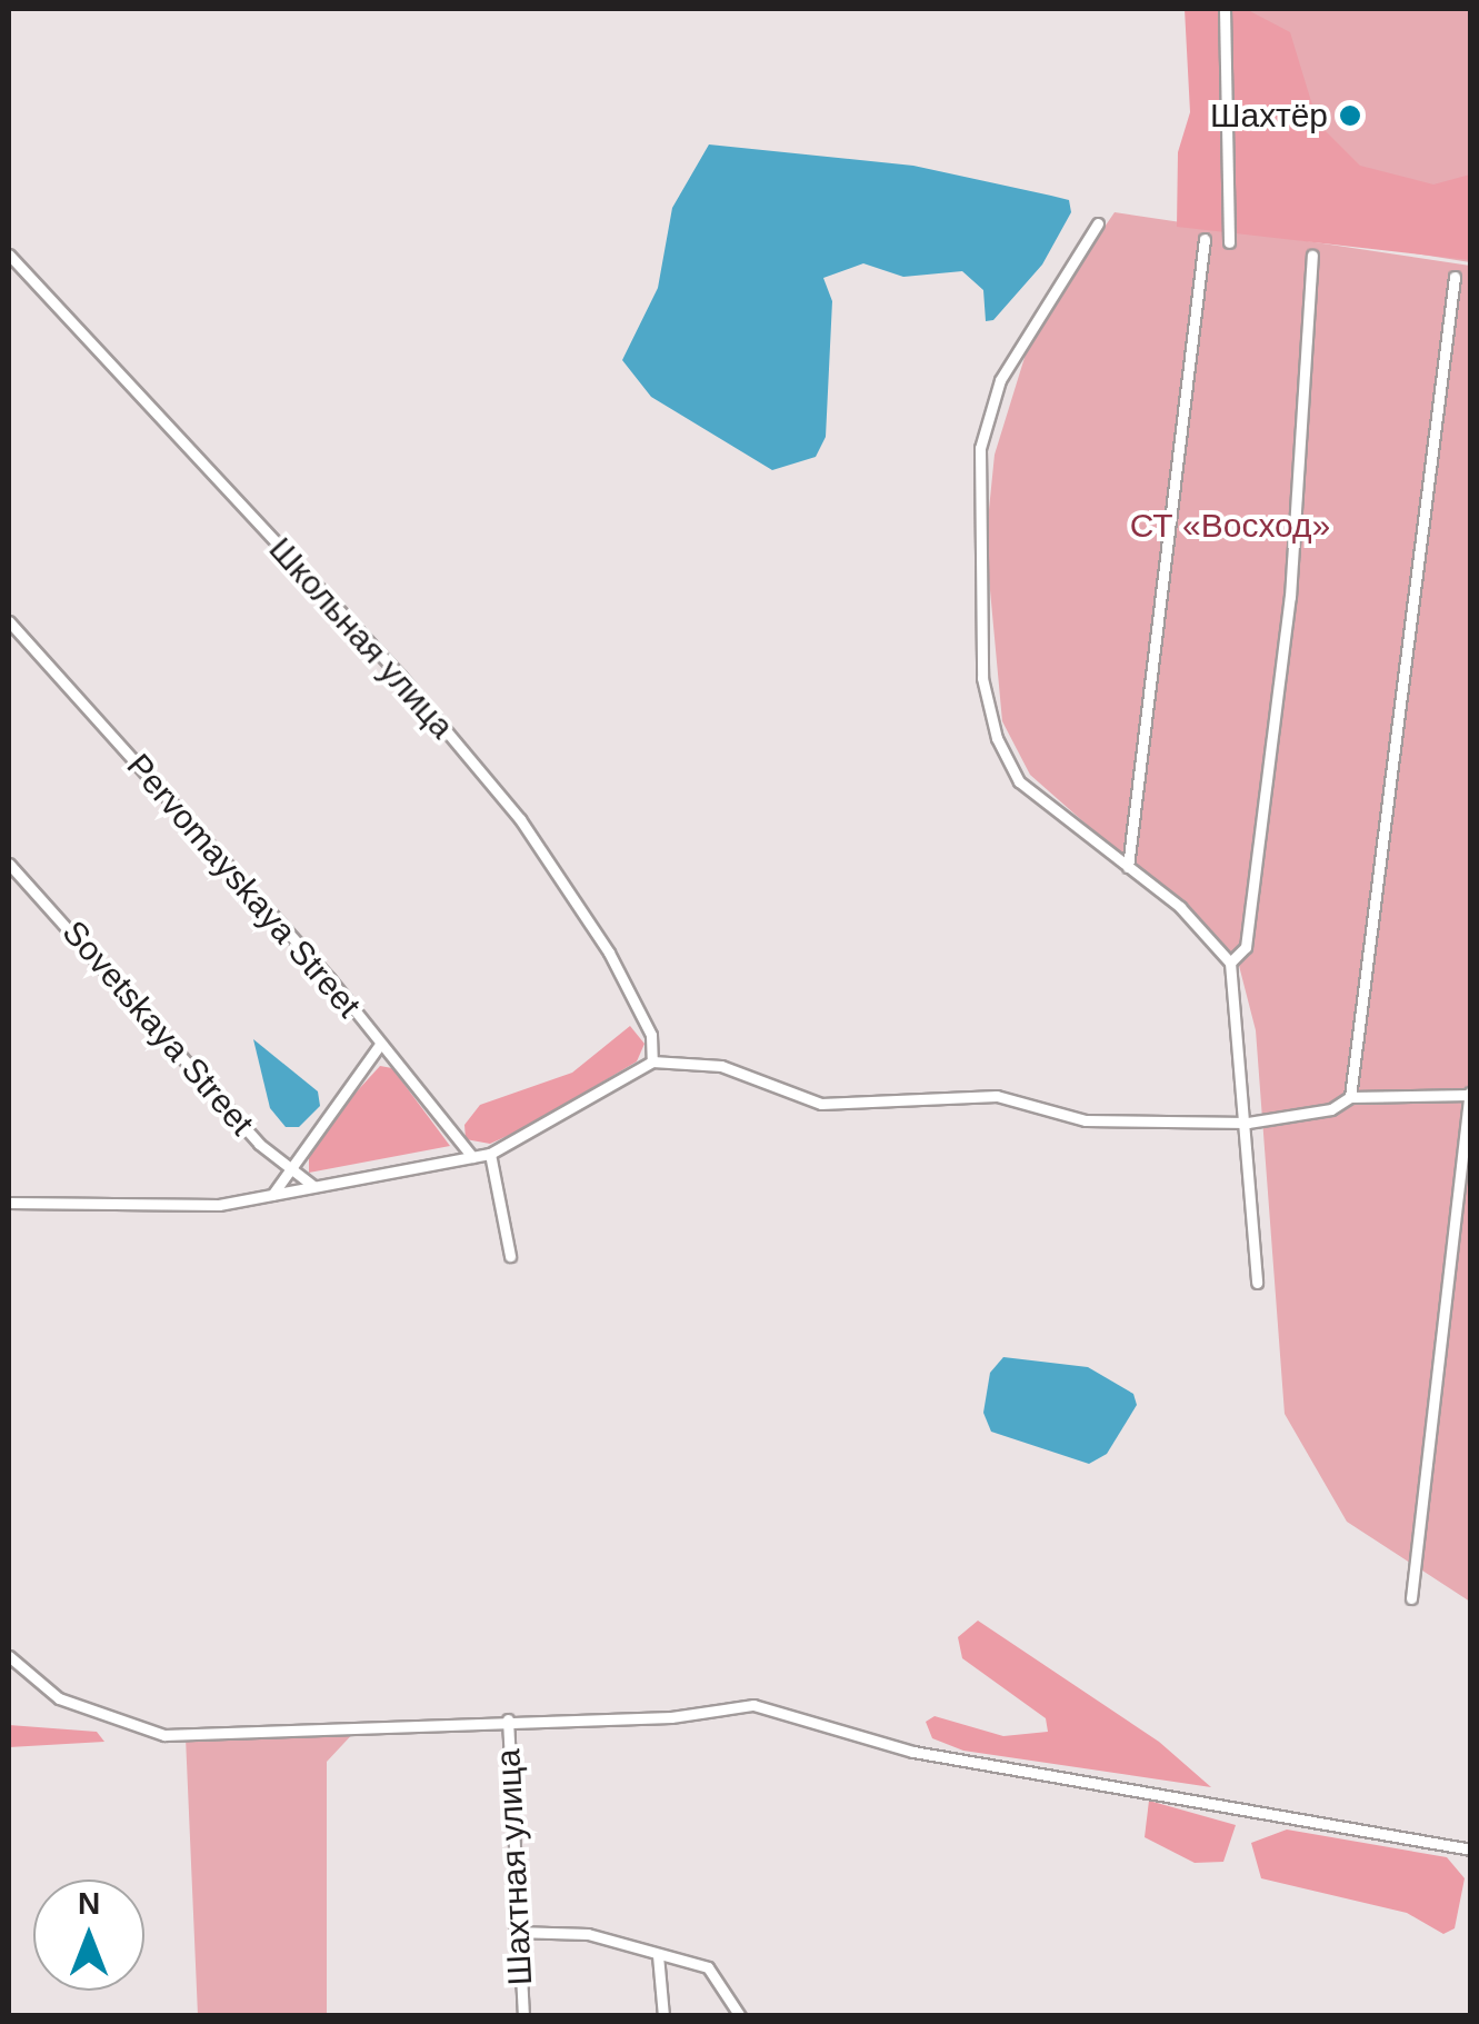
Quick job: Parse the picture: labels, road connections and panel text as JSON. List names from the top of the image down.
{
  "streets": {
    "street": [
      "Школьная улица",
      "Pervomayskaya Street",
      "Sovetskaya Street",
      "Шахтная улица"
    ]
  },
  "parks": ["СТ «Восход»"],
  "places": ["Шахтёр"],
  "north": "top"
}
